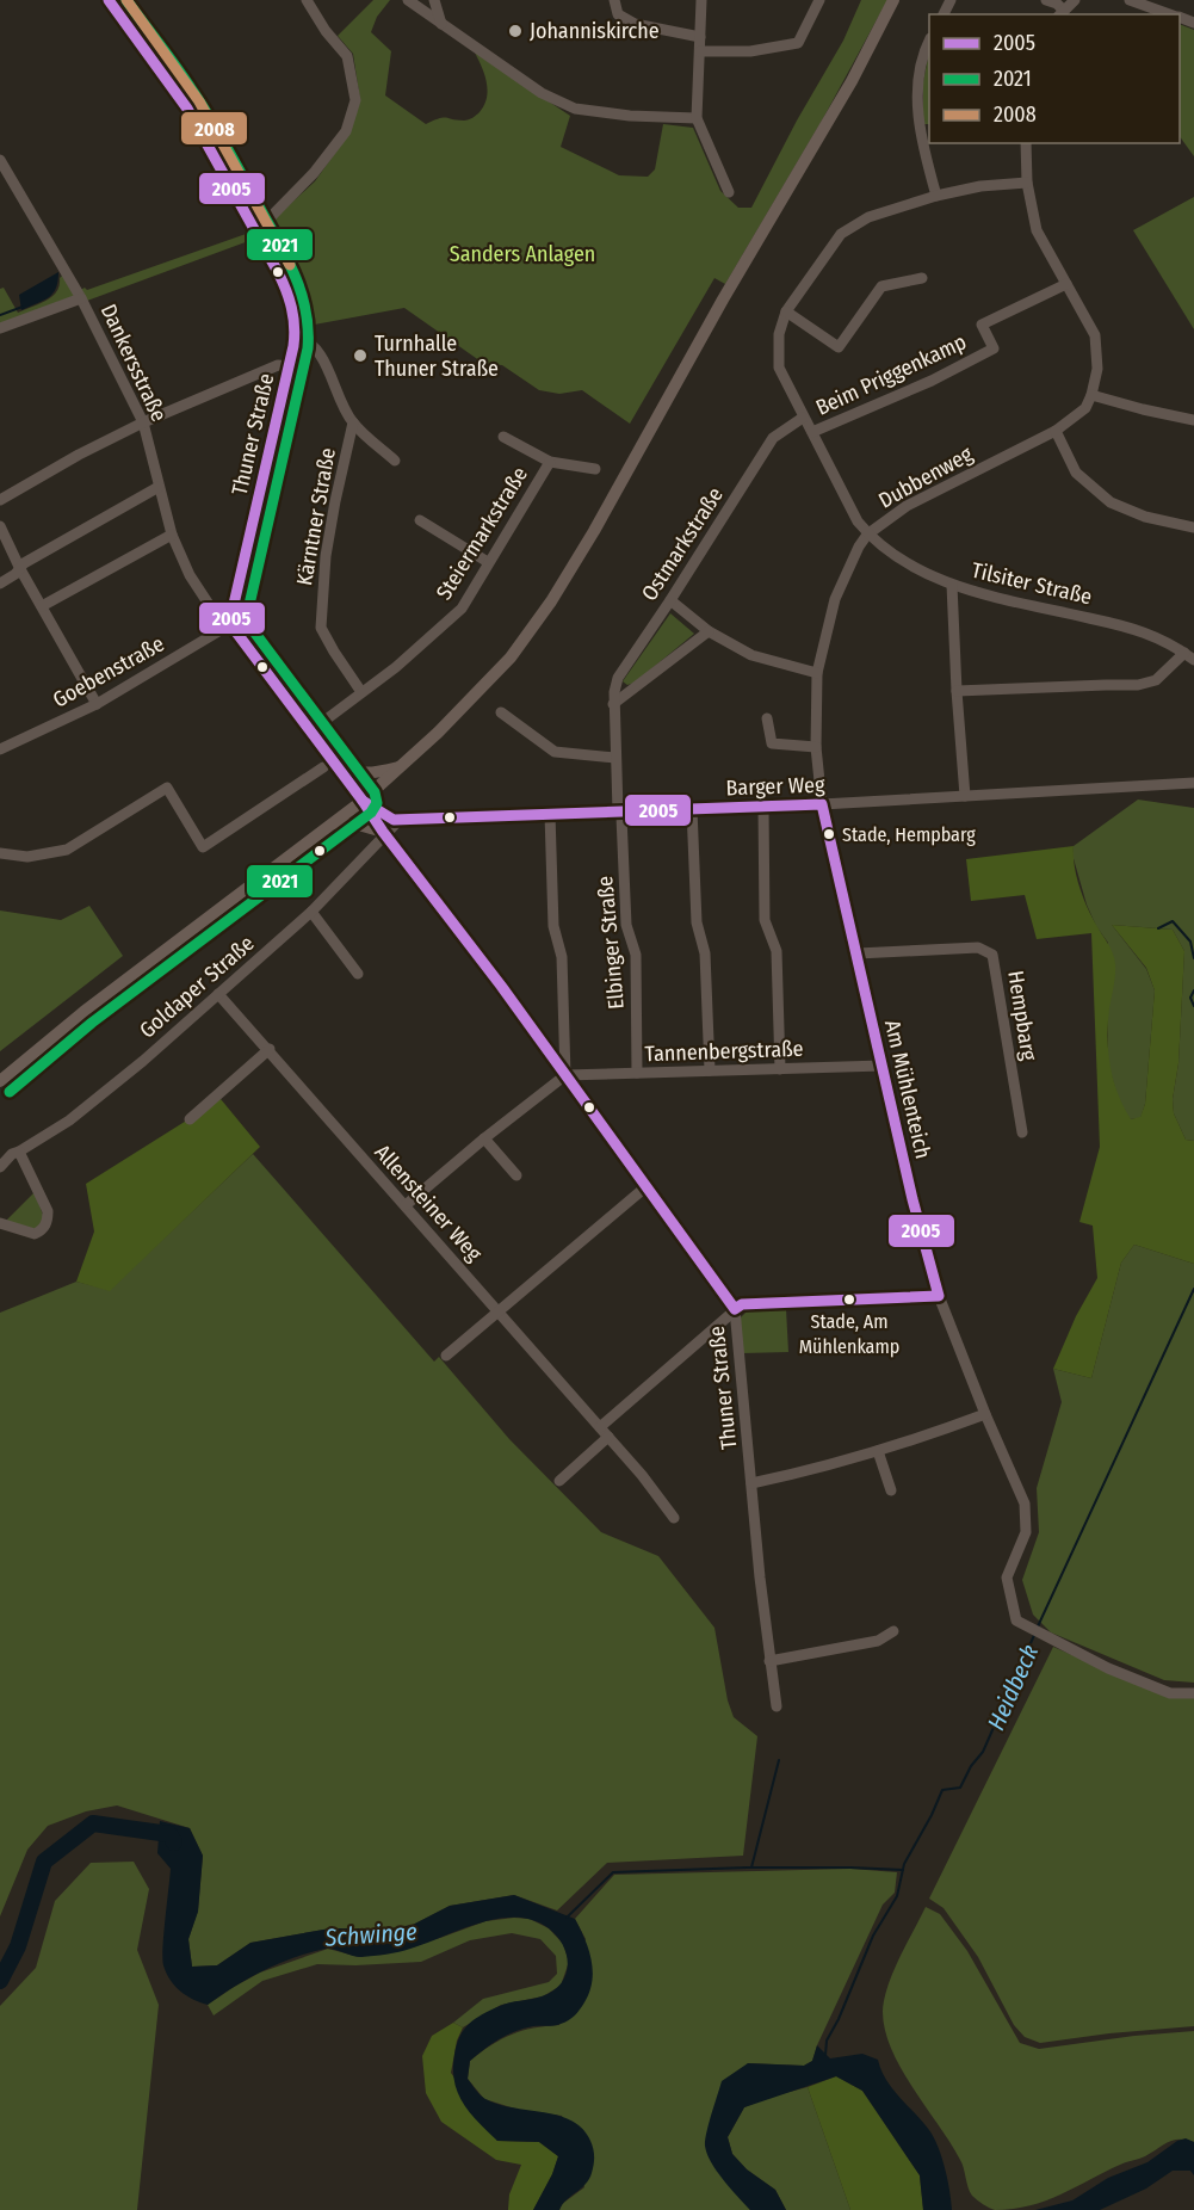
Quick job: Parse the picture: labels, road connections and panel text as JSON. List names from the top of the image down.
{
  "streets": {
    "street": [
      "Dankersstraße",
      "Beim Priggenkamp",
      "Thuner Straße",
      "Dubbenweg",
      "Kärntner Straße",
      "Steiermarkstraße",
      "Ostmarkstraße",
      "Tilsiter Straße",
      "Goebenstraße",
      "Barger Weg",
      "Elbinger Straße",
      "Goldaper Straße",
      "Hempbarg",
      "Tannenbergstraße",
      "Am Mühlenteich",
      "Allensteiner Weg"
    ]
  },
  "crossings": [
    ["Dankersstraße", "Thuner Straße"],
    ["Dankersstraße", "Goebenstraße"],
    ["Thuner Straße", "Steiermarkstraße"],
    ["Thuner Straße", "Goebenstraße"],
    ["Thuner Straße", "Goldaper Straße"],
    ["Thuner Straße", "Tannenbergstraße"],
    ["Dubbenweg", "Tilsiter Straße"],
    ["Dubbenweg", "Barger Weg"],
    ["Dubbenweg", "Am Mühlenteich"],
    ["Kärntner Straße", "Steiermarkstraße"],
    ["Ostmarkstraße", "Barger Weg"],
    ["Ostmarkstraße", "Elbinger Straße"],
    ["Barger Weg", "Elbinger Straße"],
    ["Barger Weg", "Goldaper Straße"],
    ["Barger Weg", "Am Mühlenteich"],
    ["Elbinger Straße", "Tannenbergstraße"],
    ["Goldaper Straße", "Allensteiner Weg"],
    ["Hempbarg", "Am Mühlenteich"],
    ["Tannenbergstraße", "Am Mühlenteich"]
  ],
  "water": ["Heidbeck", "Schwinge"],
  "parks": ["Sanders Anlagen"],
  "places": [
    "Johanniskirche",
    "Turnhalle Thuner Straße",
    "Stade, Hempbarg",
    "Stade, Am Mühlenkamp"
  ],
  "lines": ["transit line 2005", "transit line 2021", "transit line 2008"],
  "legend": ["2005", "2021", "2008"]
}
